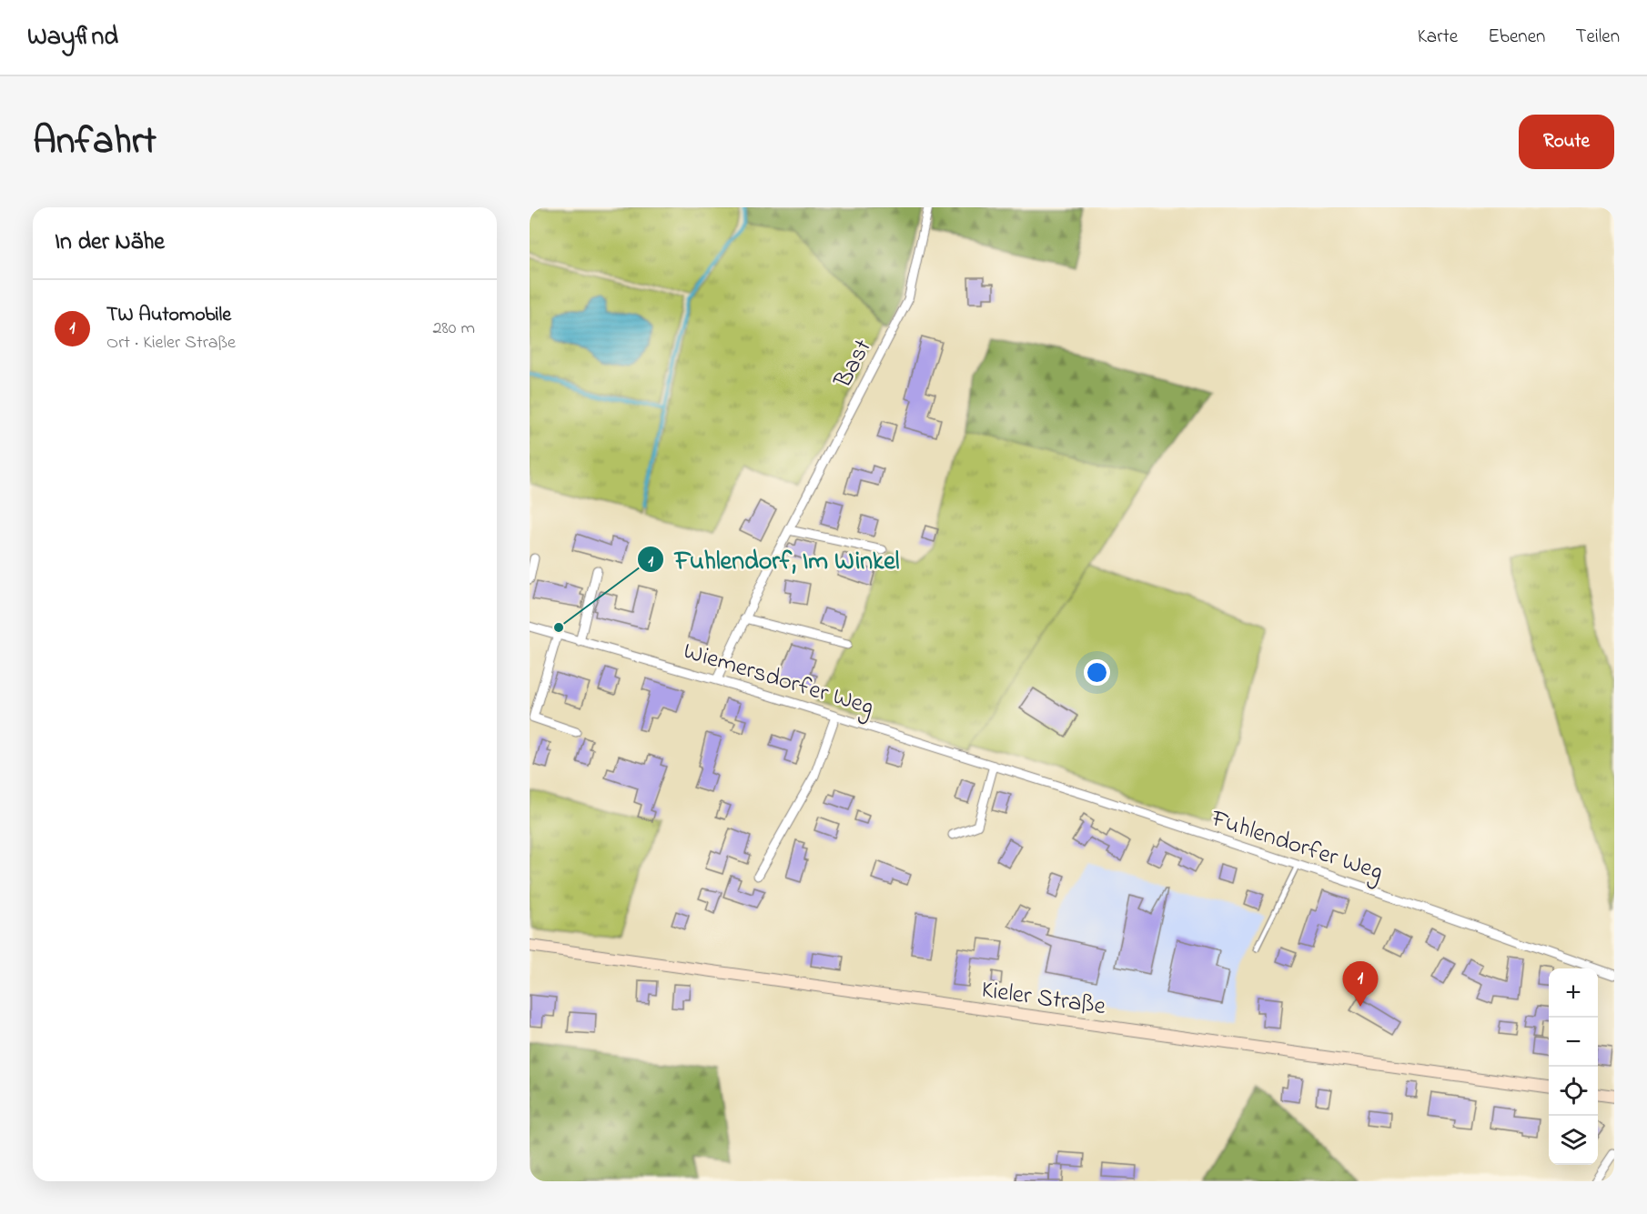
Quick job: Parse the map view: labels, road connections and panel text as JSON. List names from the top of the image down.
{
  "streets": {
    "main road": ["Kieler Straße"],
    "street": ["Bast", "Wiemersdorfer Weg", "Fuhlendorfer Weg"]
  },
  "crossings": [
    ["Bast", "Wiemersdorfer Weg"],
    ["Wiemersdorfer Weg", "Fuhlendorfer Weg"]
  ],
  "places": ["Fuhlendorf, Im Winkel"],
  "page": {
    "header": "Wayfind",
    "nav": ["Karte", "Ebenen", "Teilen"],
    "title": "Anfahrt",
    "buttons": "Route",
    "heading": "In der Nähe",
    "list": [
      {
        "mark": "1",
        "name": "TW Automobile",
        "note": "Ort · Kieler Straße",
        "value": "280 m"
      }
    ],
    "pins": "1",
    "map_buttons": ["+", "−"]
  }
}
